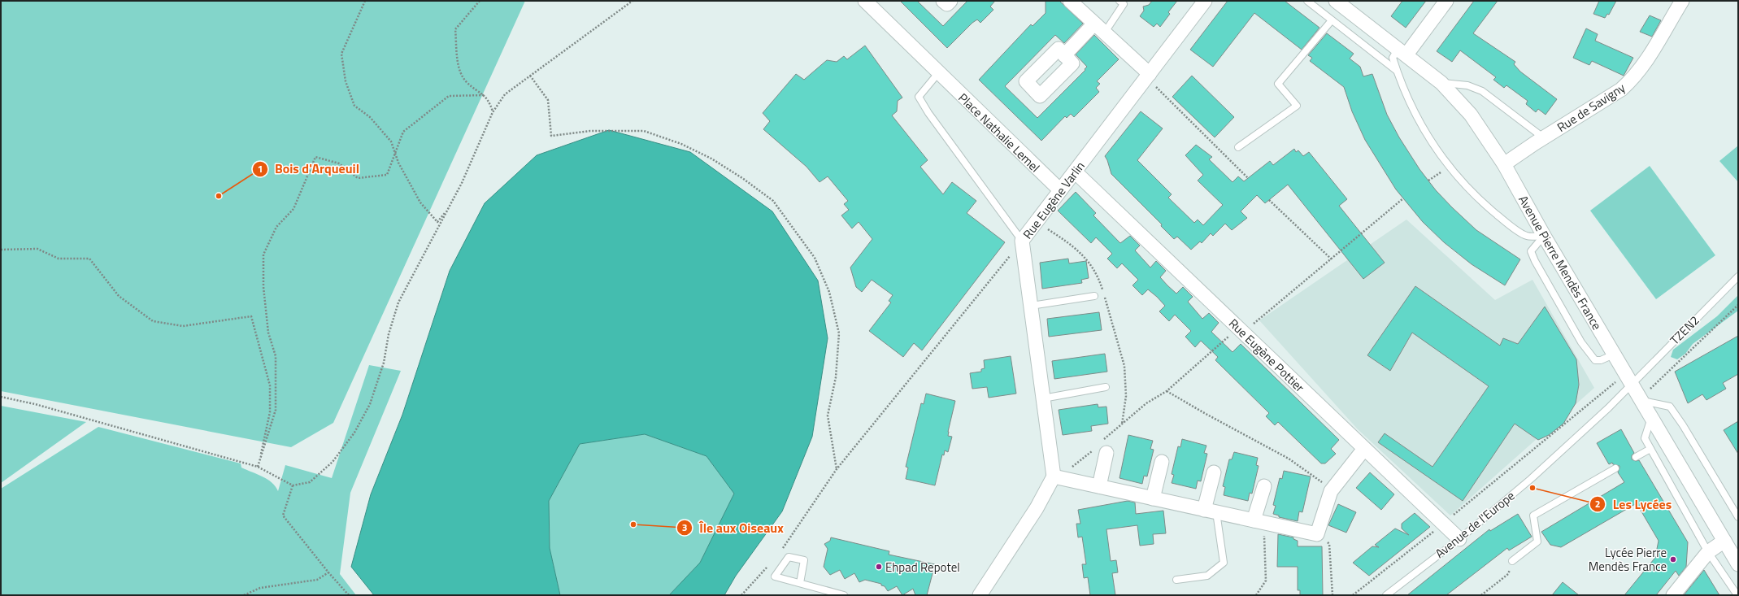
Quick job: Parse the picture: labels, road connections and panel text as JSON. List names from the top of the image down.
{
  "streets": {
    "street": [
      "Rue de Savigny",
      "Place Nathalie Lemel",
      "Rue Eugène Varlin",
      "Avenue Pierre Mendès France",
      "Rue Eugène Pottier"
    ],
    "lane": ["TZEN2", "Avenue de l'Europe"]
  },
  "crossings": [
    ["Rue de Savigny", "Avenue Pierre Mendès France"],
    ["Place Nathalie Lemel", "Rue Eugène Varlin"],
    ["Rue Eugène Varlin", "Rue Eugène Pottier"],
    ["Avenue Pierre Mendès France", "TZEN2"],
    ["Avenue Pierre Mendès France", "Avenue de l'Europe"],
    ["TZEN2", "Avenue de l'Europe"],
    ["Rue Eugène Pottier", "Avenue de l'Europe"]
  ],
  "places": [
    "Bois d'Arqueuil",
    "Les Lycées",
    "Île aux Oiseaux",
    "Lycée Pierre Mendès France",
    "Ehpad Repotel"
  ]
}
